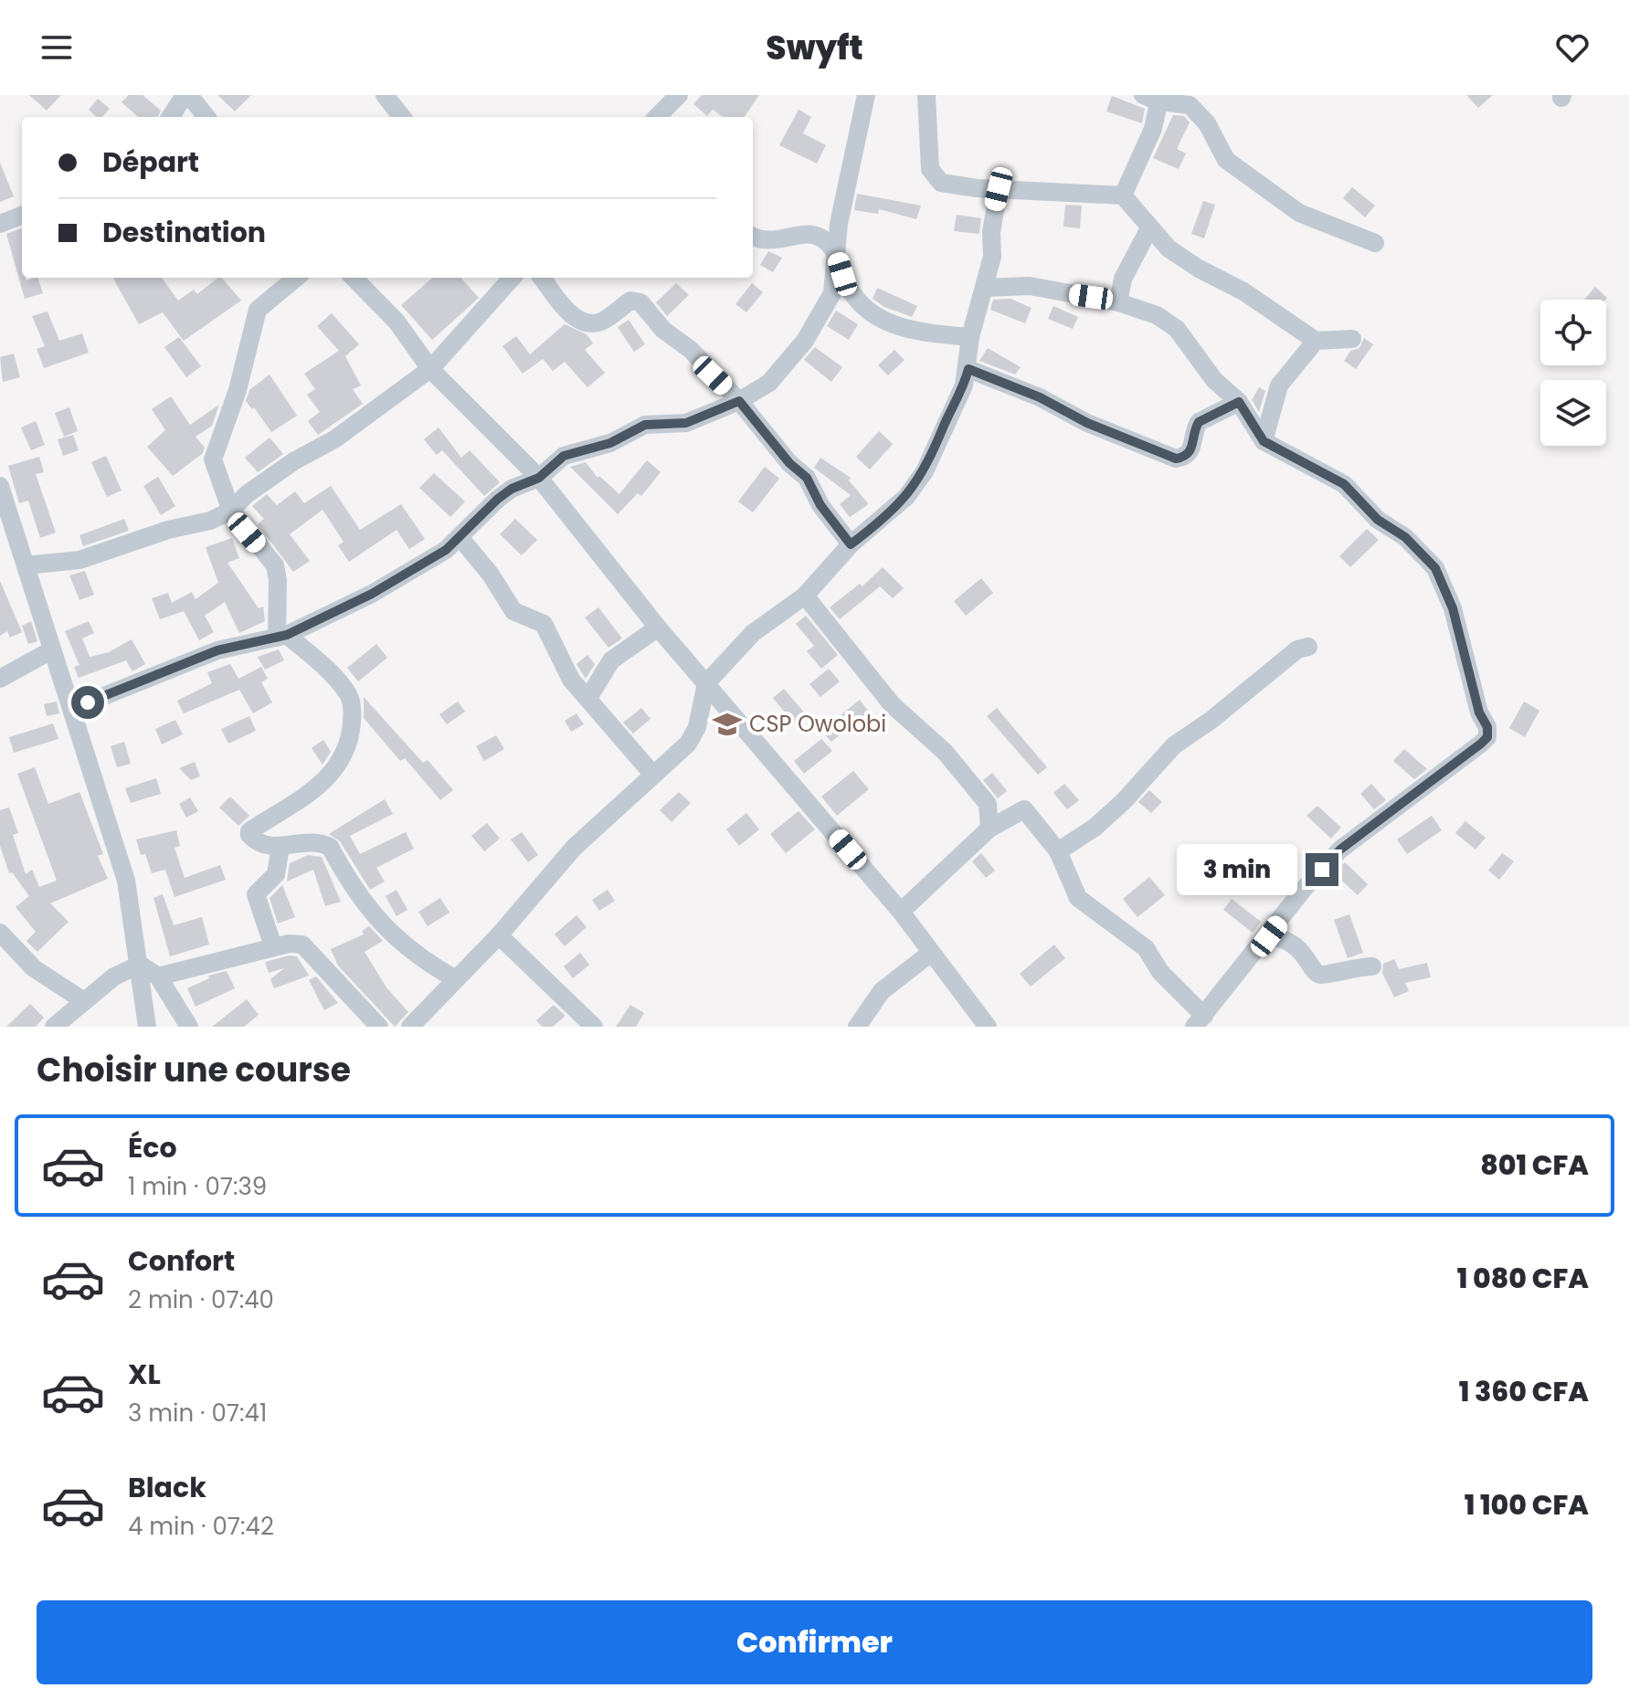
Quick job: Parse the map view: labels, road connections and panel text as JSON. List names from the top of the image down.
{
  "places": {
    "school or university": ["CSP Owolobi"]
  },
  "page": {
    "header": "Swyft",
    "banner": ["Départ", "Destination"],
    "bubble": "3 min",
    "heading": "Choisir une course",
    "list": [
      {
        "name": "Éco",
        "note": "1 min · 07:39",
        "value": "801 CFA"
      },
      {
        "name": "Confort",
        "note": "2 min · 07:40",
        "value": "1 080 CFA"
      },
      {
        "name": "XL",
        "note": "3 min · 07:41",
        "value": "1 360 CFA"
      },
      {
        "name": "Black",
        "note": "4 min · 07:42",
        "value": "1 100 CFA"
      }
    ],
    "buttons": "Confirmer"
  }
}
